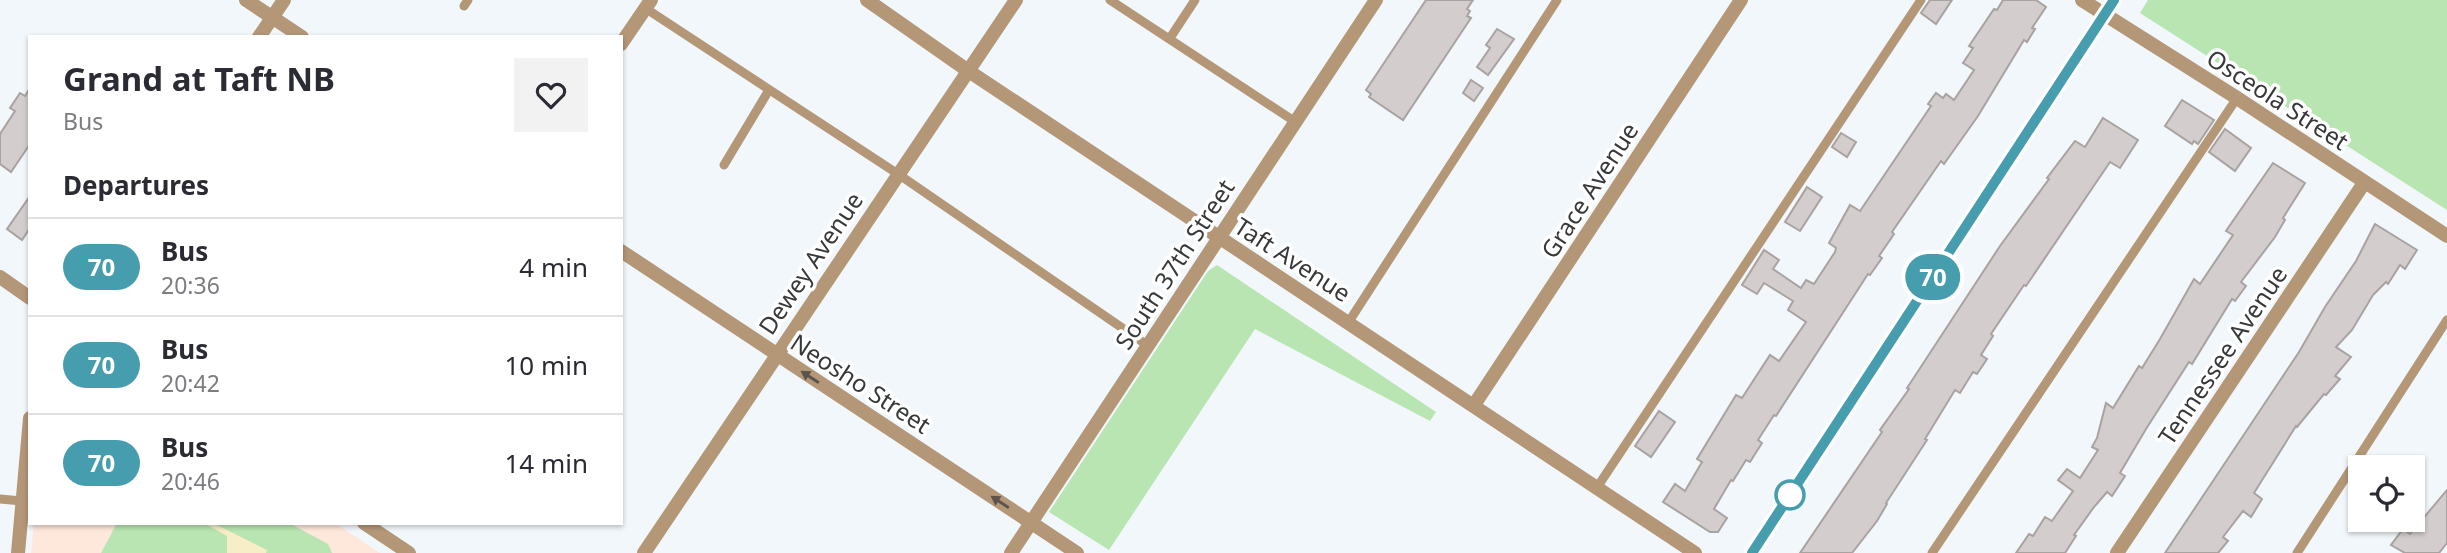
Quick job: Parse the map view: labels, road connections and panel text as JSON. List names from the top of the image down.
{
  "streets": {
    "street": [
      "Osceola Street",
      "Grace Avenue",
      "Taft Avenue",
      "Dewey Avenue",
      "South 37th Street",
      "Tennessee Avenue",
      "Neosho Street"
    ]
  },
  "crossings": [
    ["Osceola Street", "Tennessee Avenue"],
    ["Grace Avenue", "Taft Avenue"],
    ["Taft Avenue", "Dewey Avenue"],
    ["Taft Avenue", "South 37th Street"],
    ["Dewey Avenue", "Neosho Street"],
    ["South 37th Street", "Neosho Street"]
  ],
  "one_way": ["Neosho Street"],
  "lines": ["bus line 70"],
  "page": {
    "on_map": "70",
    "heading": [
      ["Grand at Taft NB", "Bus"],
      "Departures"
    ],
    "list": [
      {
        "mark": "70",
        "name": "Bus",
        "note": "20:36",
        "value": "4 min"
      },
      {
        "mark": "70",
        "name": "Bus",
        "note": "20:42",
        "value": "10 min"
      },
      {
        "mark": "70",
        "name": "Bus",
        "note": "20:46",
        "value": "14 min"
      }
    ]
  }
}
